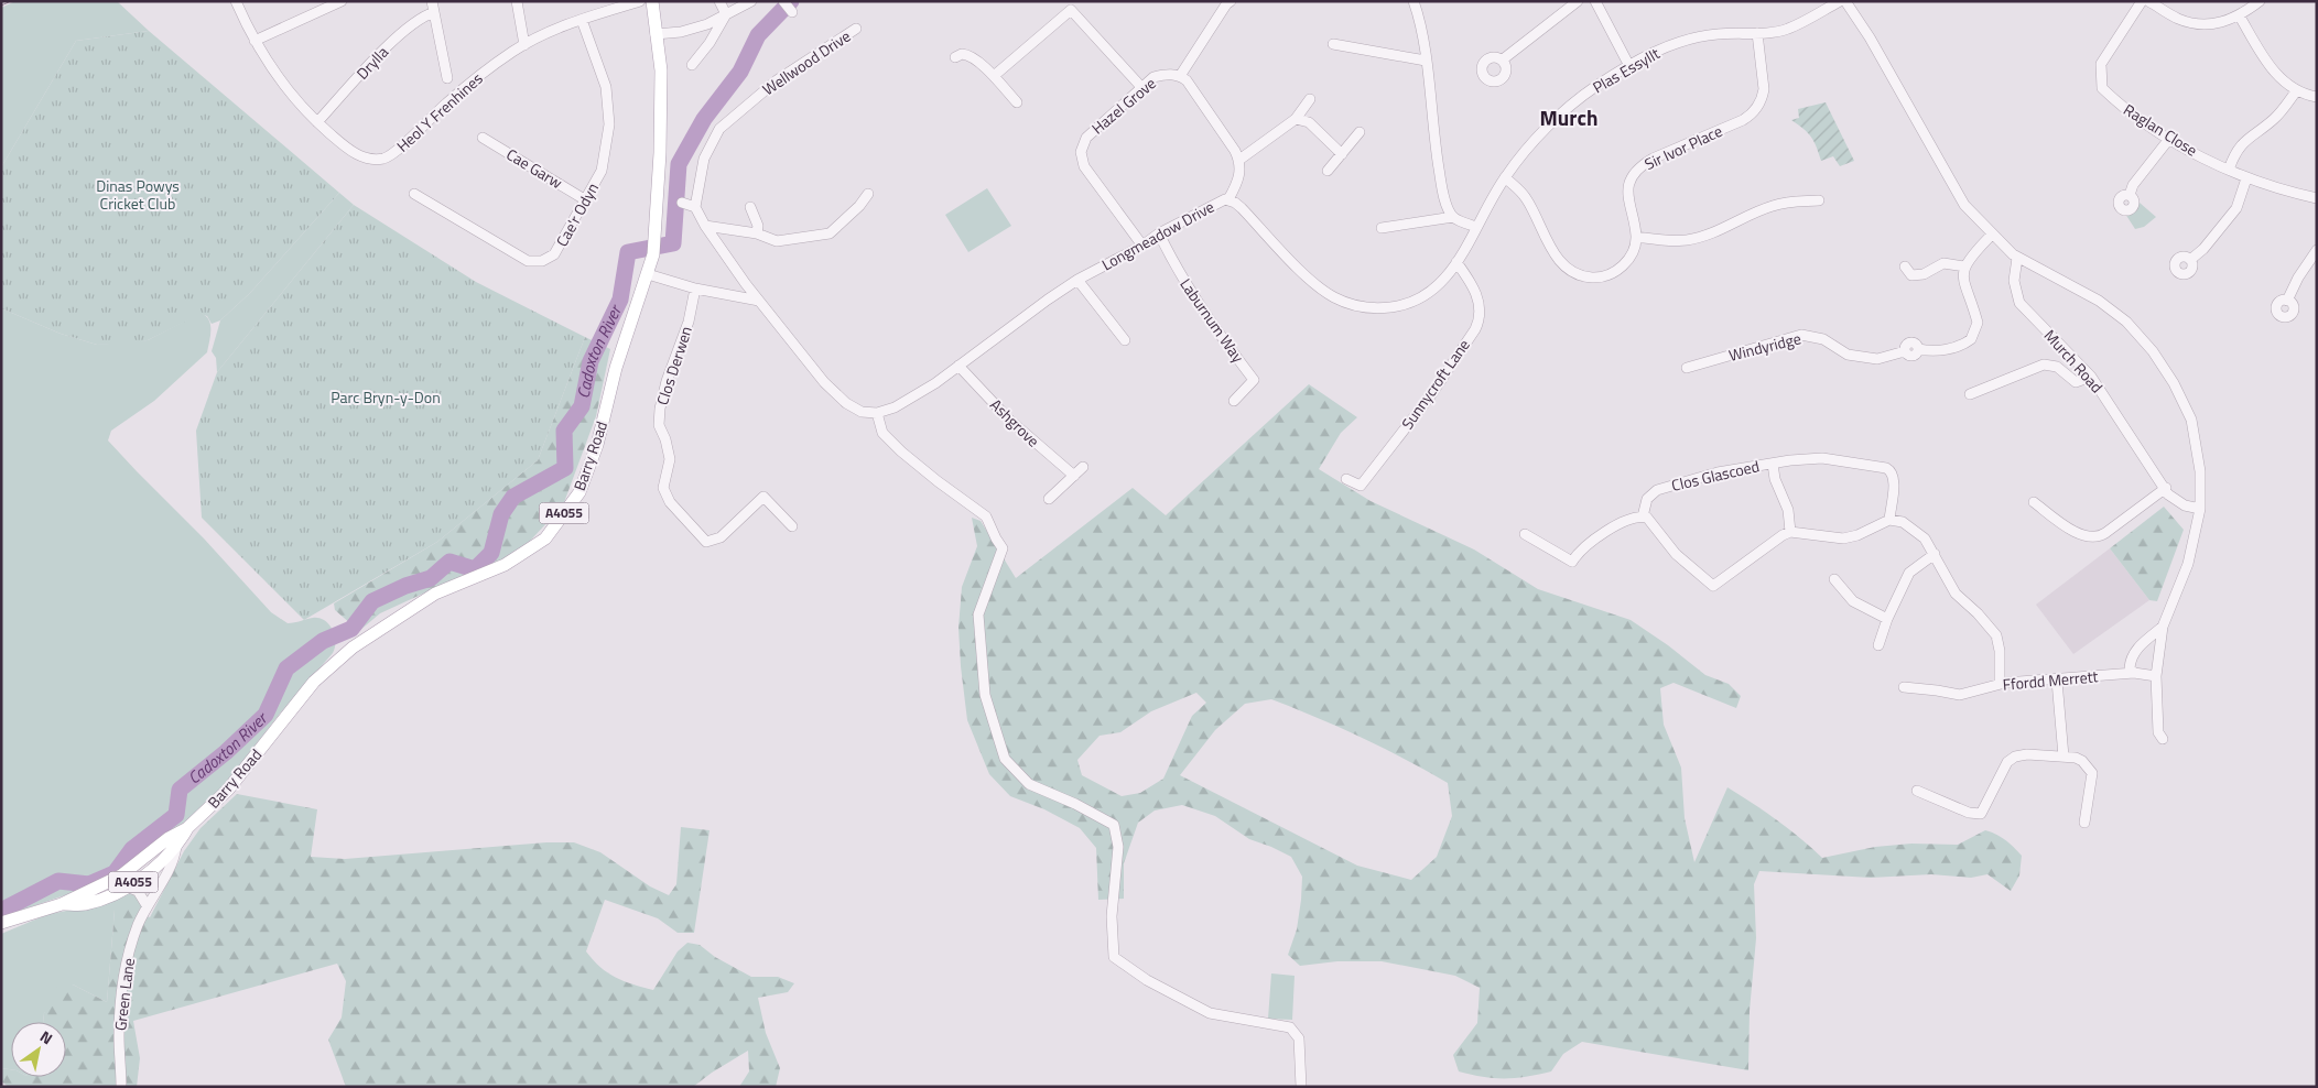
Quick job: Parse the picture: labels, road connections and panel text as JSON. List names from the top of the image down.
{
  "streets": {
    "main road": ["Barry Road", "A4055"],
    "street": [
      "Drylla",
      "Wellwood Drive",
      "Plas Essyllt",
      "Hazel Grove",
      "Heol Y Frenhines",
      "Raglan Close",
      "Sir Ivor Place",
      "Cae Garw",
      "Cae'r Odyn",
      "Longmeadow Drive",
      "Laburnum Way",
      "Windyridge",
      "Murch Road",
      "Clos Derwen",
      "Sunnycroft Lane",
      "Ashgrove",
      "Clos Glascoed",
      "Ffordd Merrett",
      "Green Lane"
    ]
  },
  "crossings": [
    ["Drylla", "Heol Y Frenhines"],
    ["Plas Essyllt", "Sir Ivor Place"],
    ["Plas Essyllt", "Longmeadow Drive"],
    ["Plas Essyllt", "Sunnycroft Lane"],
    ["Hazel Grove", "Longmeadow Drive"],
    ["Hazel Grove", "Laburnum Way"],
    ["Heol Y Frenhines", "Cae'r Odyn"],
    ["Cae Garw", "Cae'r Odyn"],
    ["Longmeadow Drive", "Laburnum Way"],
    ["Longmeadow Drive", "Sunnycroft Lane"],
    ["Longmeadow Drive", "Ashgrove"],
    ["Barry Road", "Green Lane"]
  ],
  "districts": ["Murch"],
  "water": ["Cadoxton River"],
  "parks": ["Dinas Powys Cricket Club", "Parc Bryn-y-Don"],
  "north": "top right"
}
